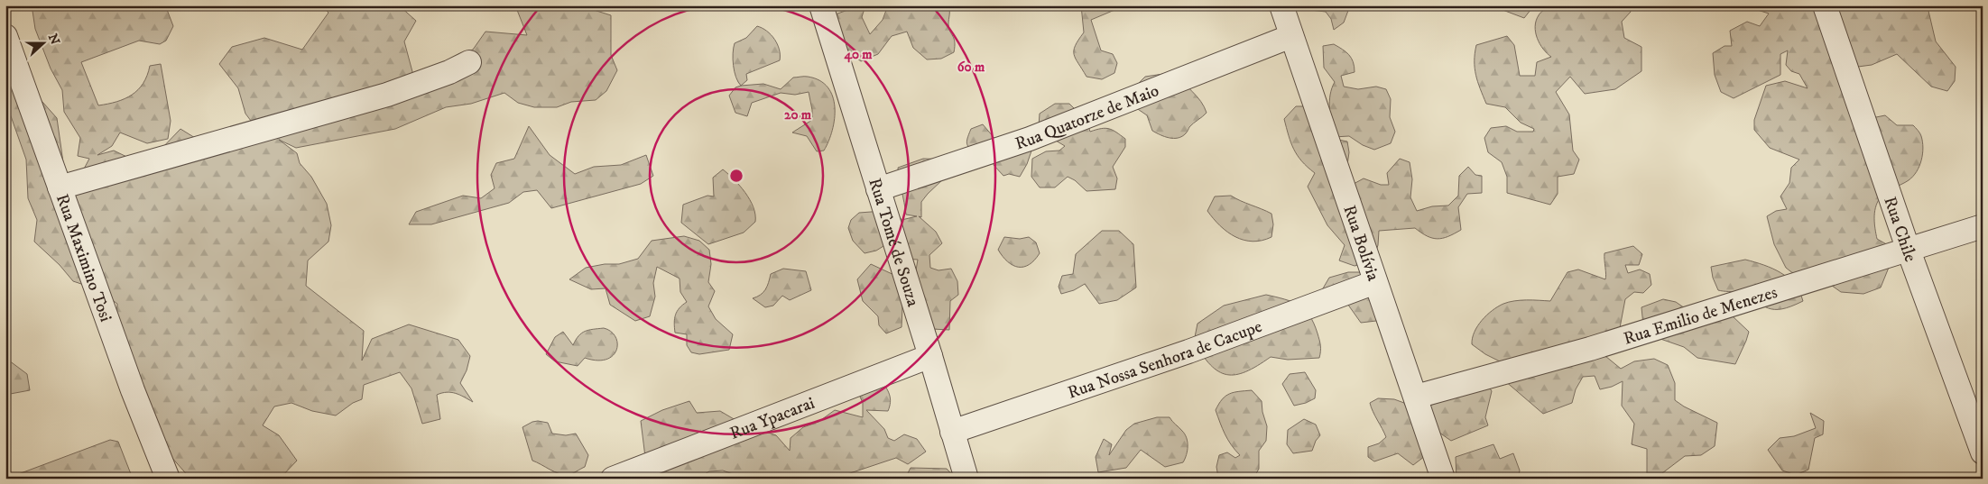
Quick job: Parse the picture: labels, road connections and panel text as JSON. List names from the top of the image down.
{
  "streets": {
    "street": [
      "Rua Quatorze de Maio",
      "Rua Chile",
      "Rua Tomé de Souza",
      "Rua Bolívia",
      "Rua Maximino Tosi",
      "Rua Emilio de Menezes",
      "Rua Nossa Senhora de Cacupe",
      "Rua Ypacarai"
    ]
  },
  "crossings": [
    ["Rua Quatorze de Maio", "Rua Tomé de Souza"],
    ["Rua Quatorze de Maio", "Rua Bolívia"],
    ["Rua Chile", "Rua Emilio de Menezes"],
    ["Rua Tomé de Souza", "Rua Nossa Senhora de Cacupe"],
    ["Rua Tomé de Souza", "Rua Ypacarai"],
    ["Rua Bolívia", "Rua Emilio de Menezes"],
    ["Rua Bolívia", "Rua Nossa Senhora de Cacupe"]
  ],
  "north": "right",
  "rings": ["40 m", "60 m", "20 m"]
}
